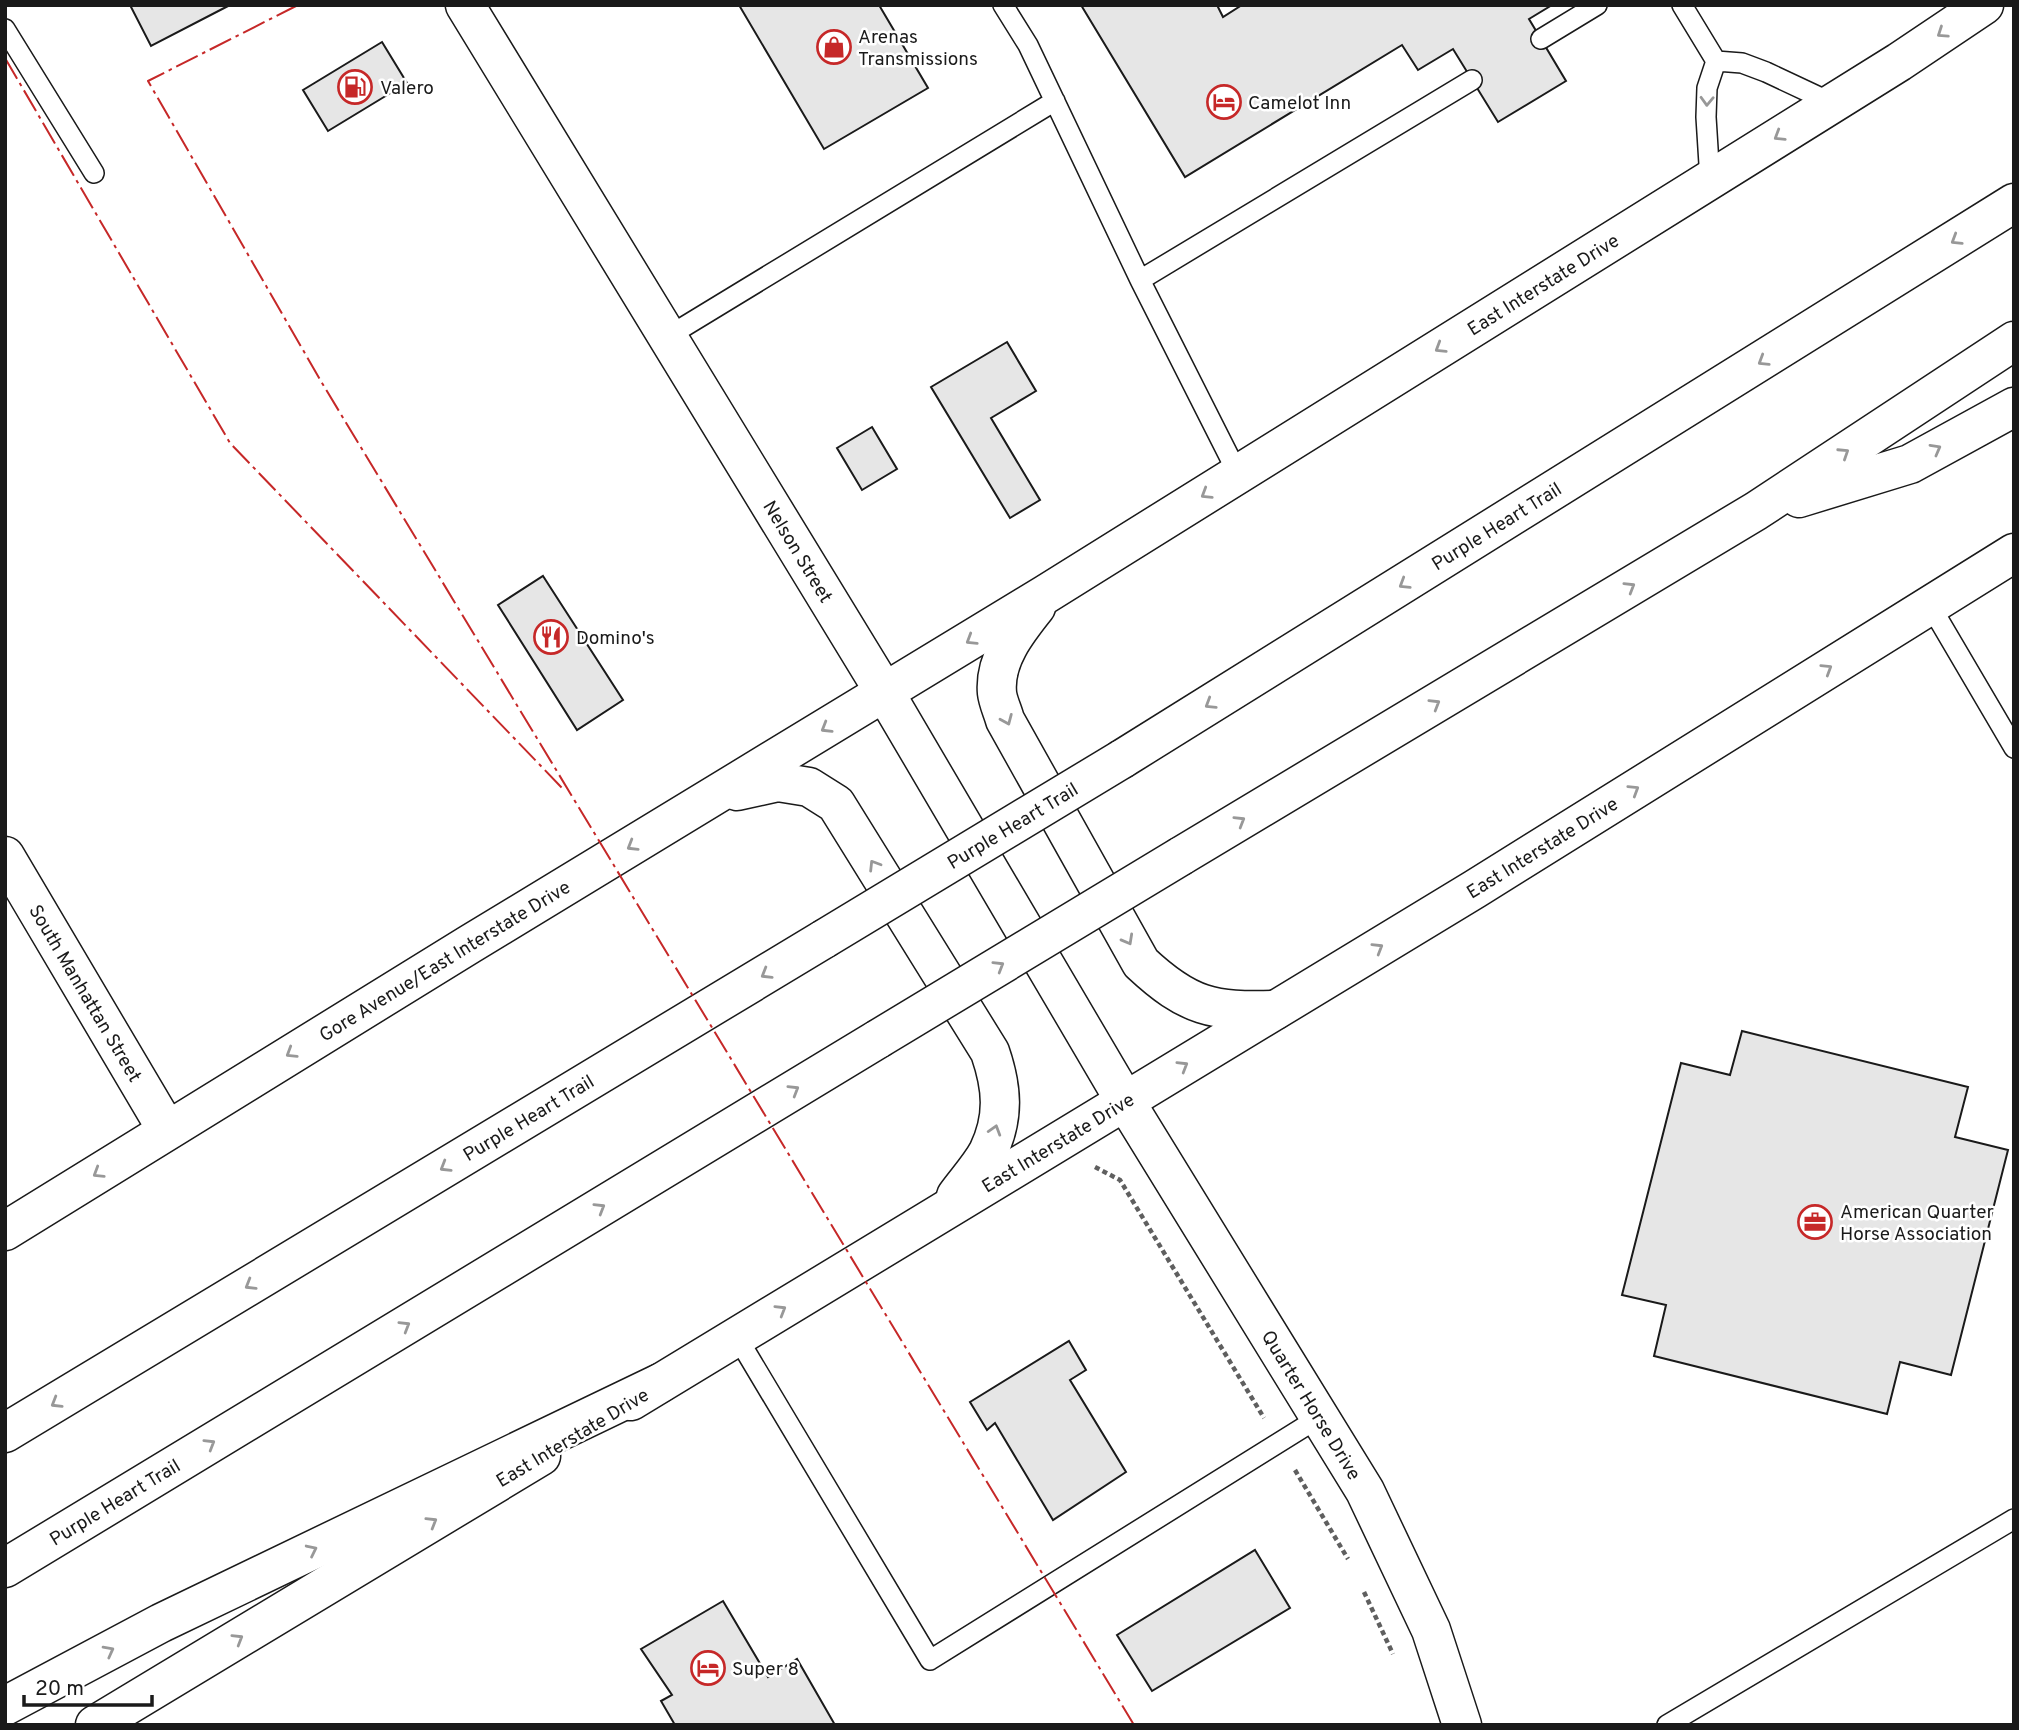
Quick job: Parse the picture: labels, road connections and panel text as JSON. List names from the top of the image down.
{
  "streets": {
    "main road": [
      "East Interstate Drive",
      "Purple Heart Trail",
      "Nelson Street",
      "Gore Avenue/East Interstate Drive",
      "South Manhattan Street",
      "Quarter Horse Drive"
    ]
  },
  "crossings": [
    ["East Interstate Drive", "Nelson Street"],
    ["East Interstate Drive", "Gore Avenue/East Interstate Drive"],
    ["East Interstate Drive", "Quarter Horse Drive"],
    ["Nelson Street", "Gore Avenue/East Interstate Drive"],
    ["Nelson Street", "Quarter Horse Drive"],
    ["Gore Avenue/East Interstate Drive", "South Manhattan Street"]
  ],
  "one_way": ["Gore Avenue/East Interstate Drive"],
  "places": {
    "shop": ["Arenas Transmissions"],
    "fuel station": ["Valero"],
    "hotel": ["Camelot Inn", "Super 8"],
    "restaurant": ["Domino's"],
    "office": ["American Quarter Horse Association"]
  },
  "scale_bar": "20 m"
}
